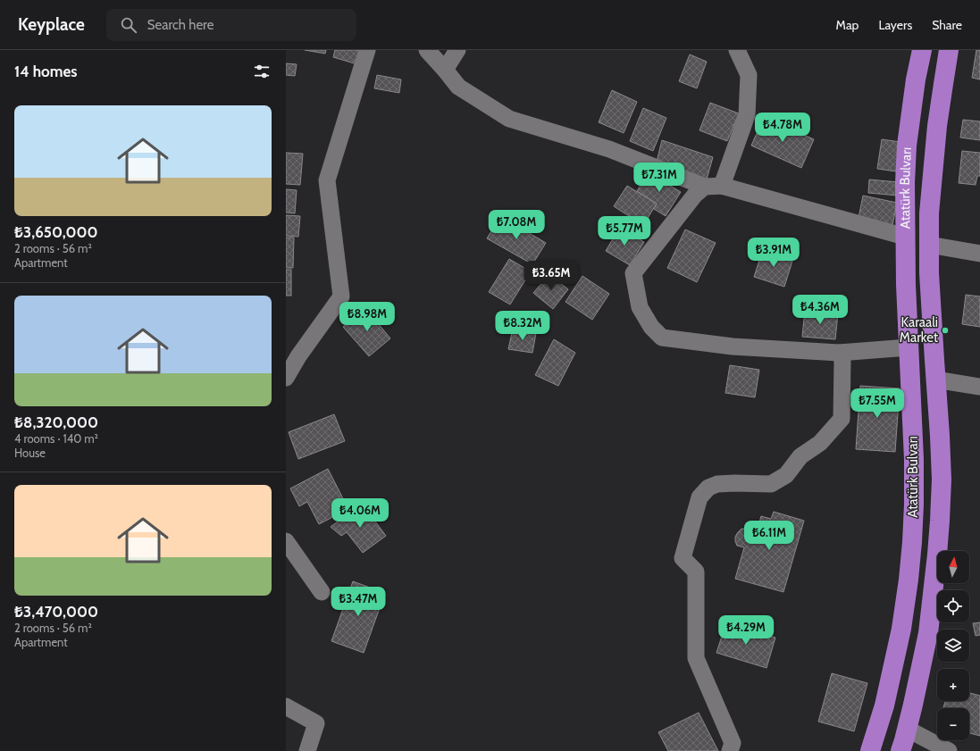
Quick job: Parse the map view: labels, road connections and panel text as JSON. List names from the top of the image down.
{
  "streets": {
    "highway": ["Atatürk Bulvarı"]
  },
  "places": ["Karaali Market"],
  "north": "top",
  "page": {
    "header": "Keyplace",
    "search": "Search here",
    "nav": ["Map", "Layers", "Share"],
    "heading": "14 homes",
    "list": [
      {
        "name": "₺3,650,000",
        "note": "2 rooms · 56 m² · Apartment"
      },
      {
        "name": "₺8,320,000",
        "note": "4 rooms · 140 m² · House"
      },
      {
        "name": "₺3,470,000",
        "note": "2 rooms · 56 m² · Apartment"
      }
    ],
    "price": [
      "₺4.78M",
      "₺7.31M",
      "₺7.08M",
      "₺5.77M",
      "₺3.91M",
      "₺3.65M",
      "₺4.36M",
      "₺8.98M",
      "₺8.32M",
      "₺7.55M",
      "₺4.06M",
      "₺6.11M",
      "₺3.47M",
      "₺4.29M"
    ],
    "map_buttons": ["+", "−"]
  }
}
